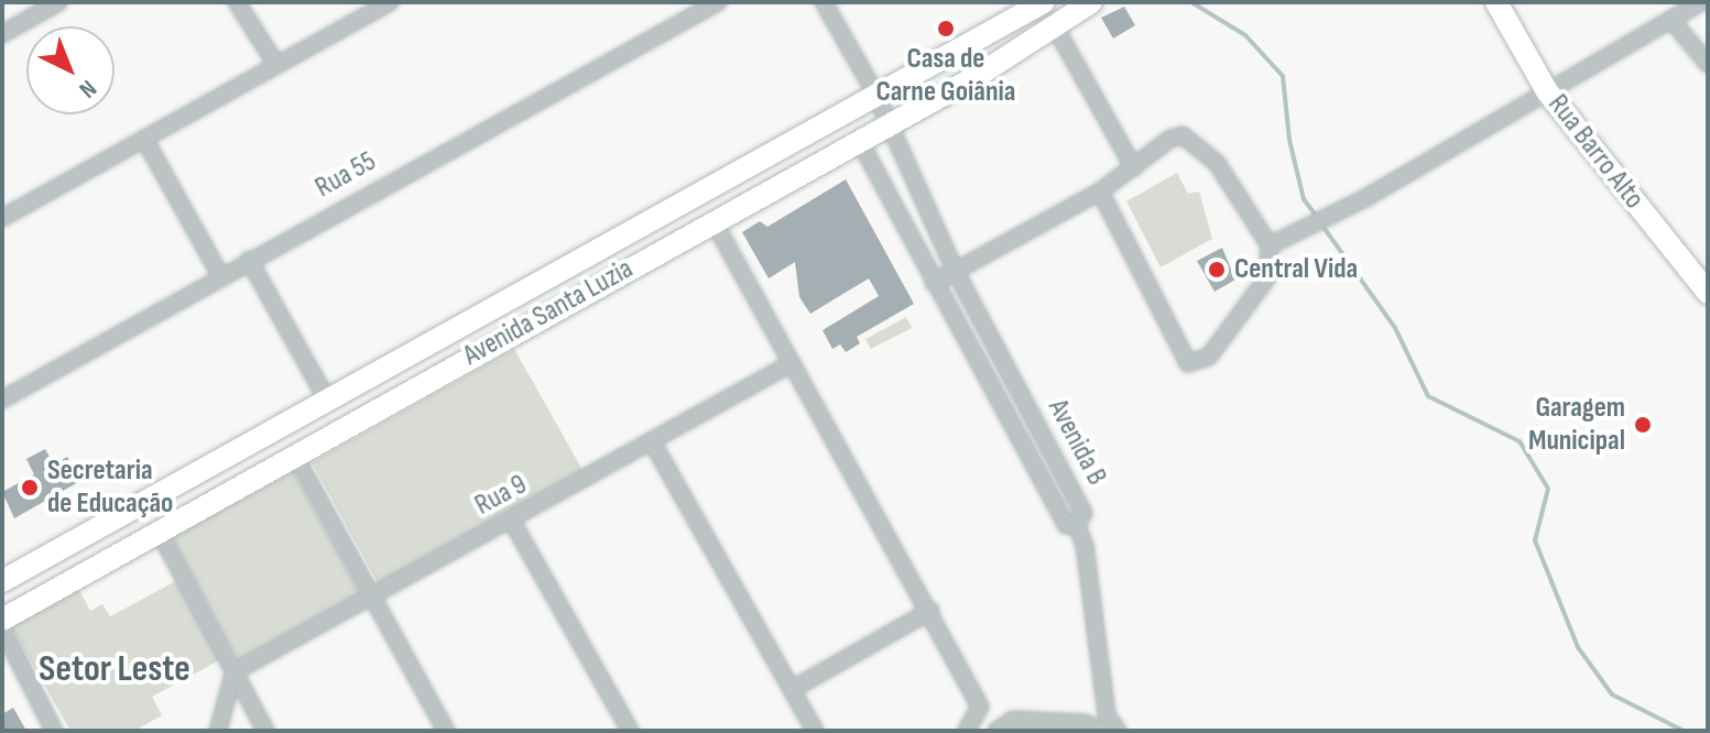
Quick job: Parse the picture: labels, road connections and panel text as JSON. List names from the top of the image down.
{
  "streets": {
    "street": [
      "Rua Barro Alto",
      "Rua 55",
      "Avenida Santa Luzia",
      "Avenida B",
      "Rua 9"
    ]
  },
  "crossings": [
    ["Avenida Santa Luzia", "Avenida B"]
  ],
  "districts": ["Setor Leste"],
  "places": [
    "Casa de Carne Goiânia",
    "Central Vida",
    "Garagem Municipal",
    "Secretaria de Educação"
  ],
  "north": "bottom right"
}
